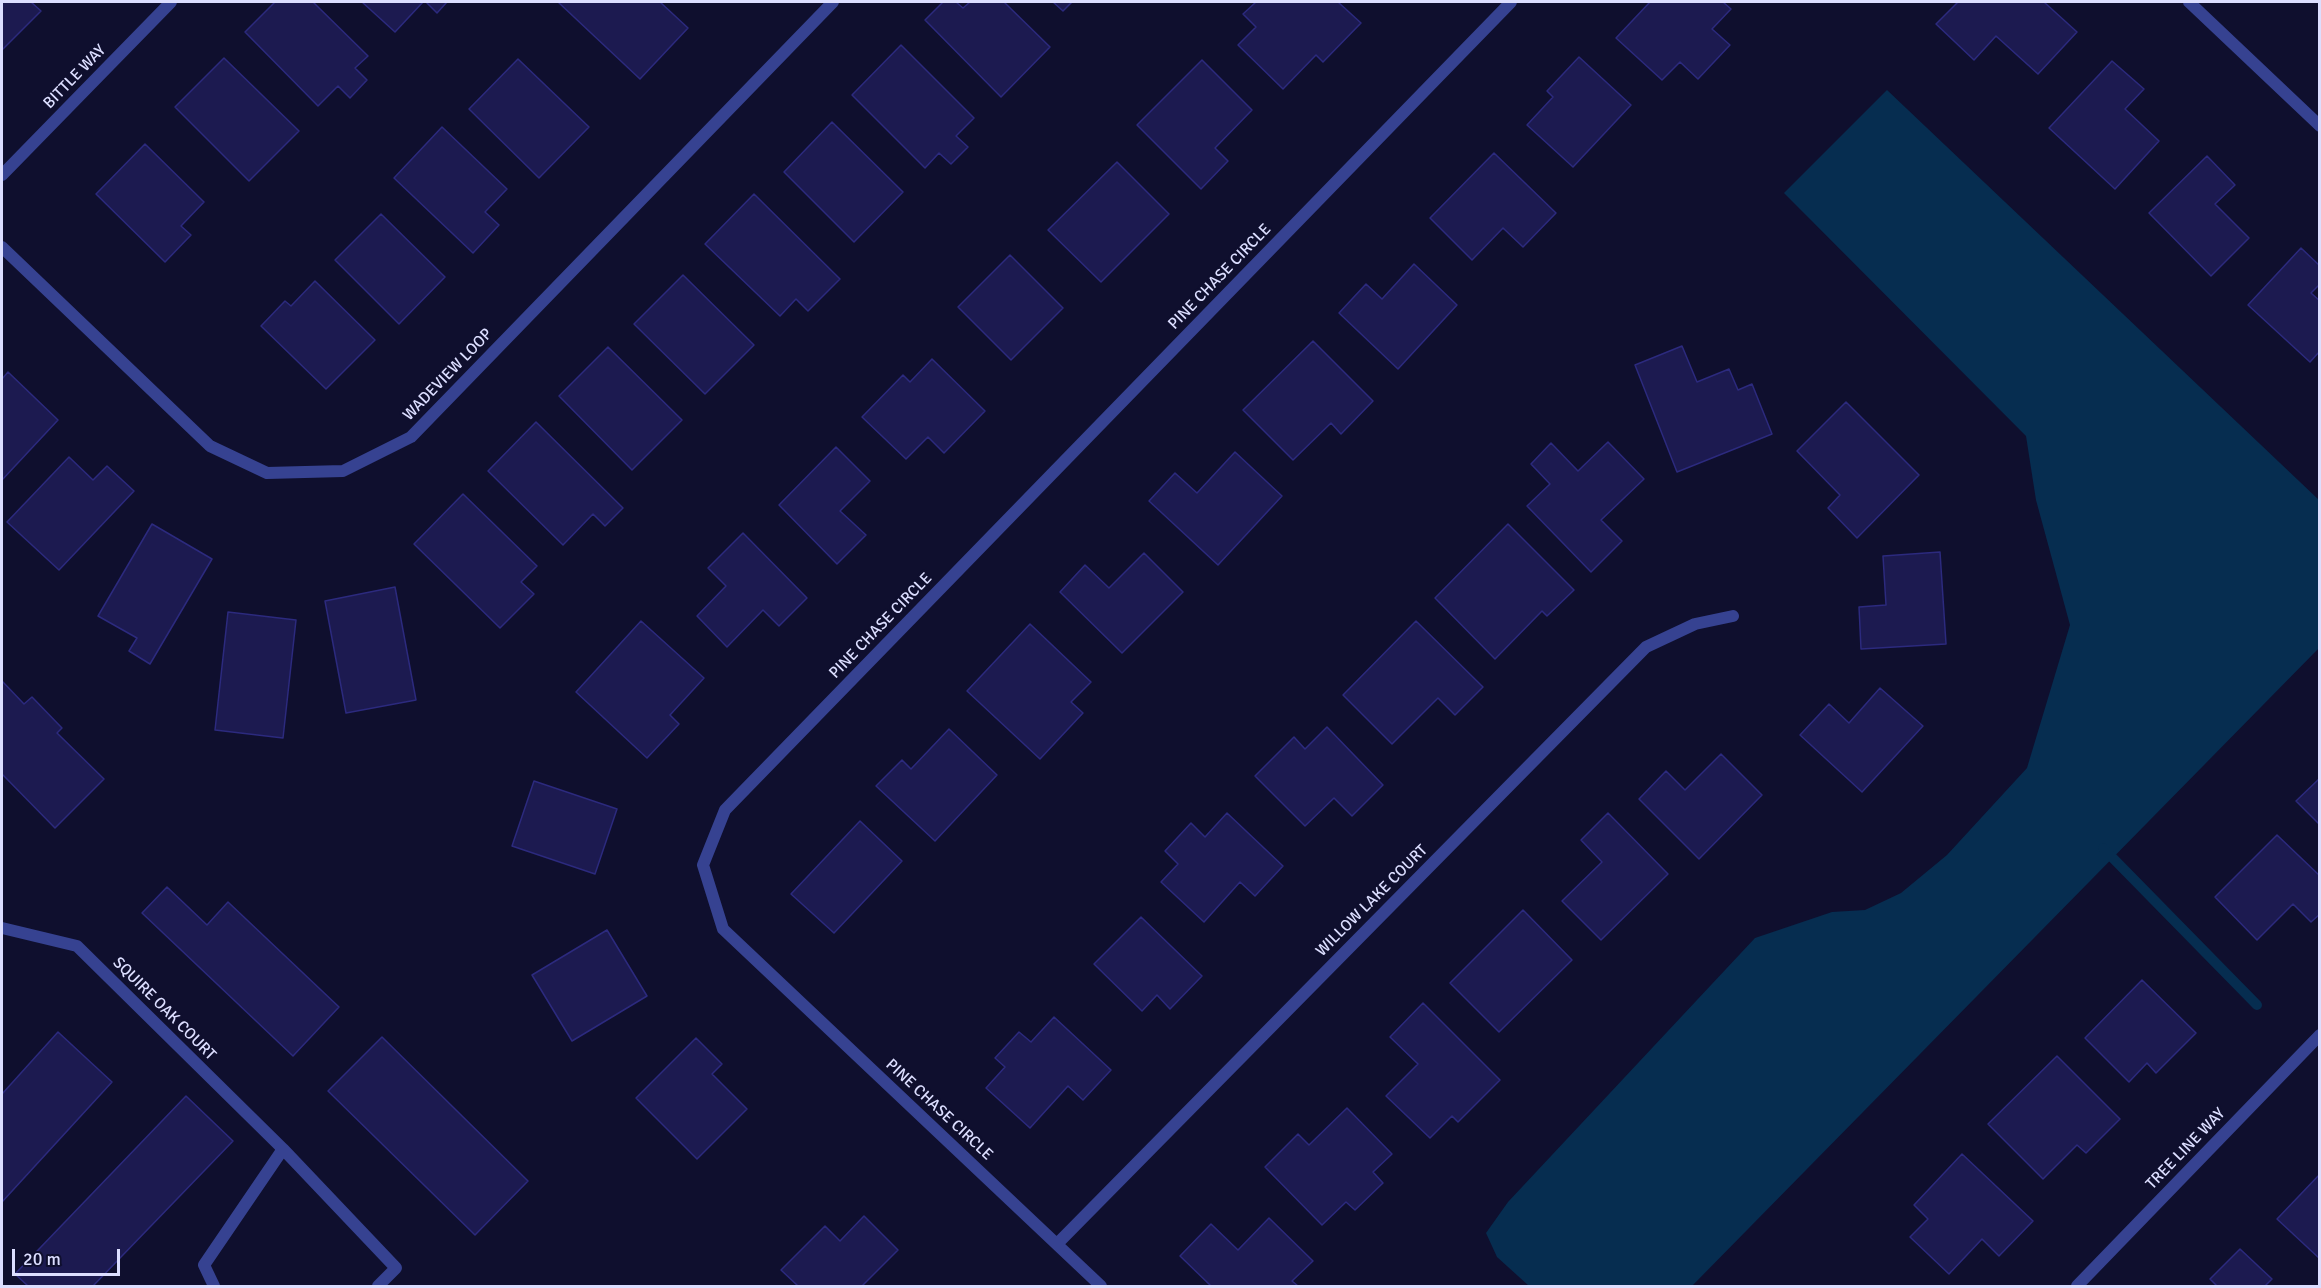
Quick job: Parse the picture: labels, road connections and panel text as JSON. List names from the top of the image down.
{
  "streets": {
    "street": [
      "BITTLE WAY",
      "PINE CHASE CIRCLE",
      "WADEVIEW LOOP",
      "WILLOW LAKE COURT",
      "SQUIRE OAK COURT",
      "TREE LINE WAY"
    ]
  },
  "crossings": [
    ["PINE CHASE CIRCLE", "WILLOW LAKE COURT"]
  ],
  "scale_bar": "20 m"
}
